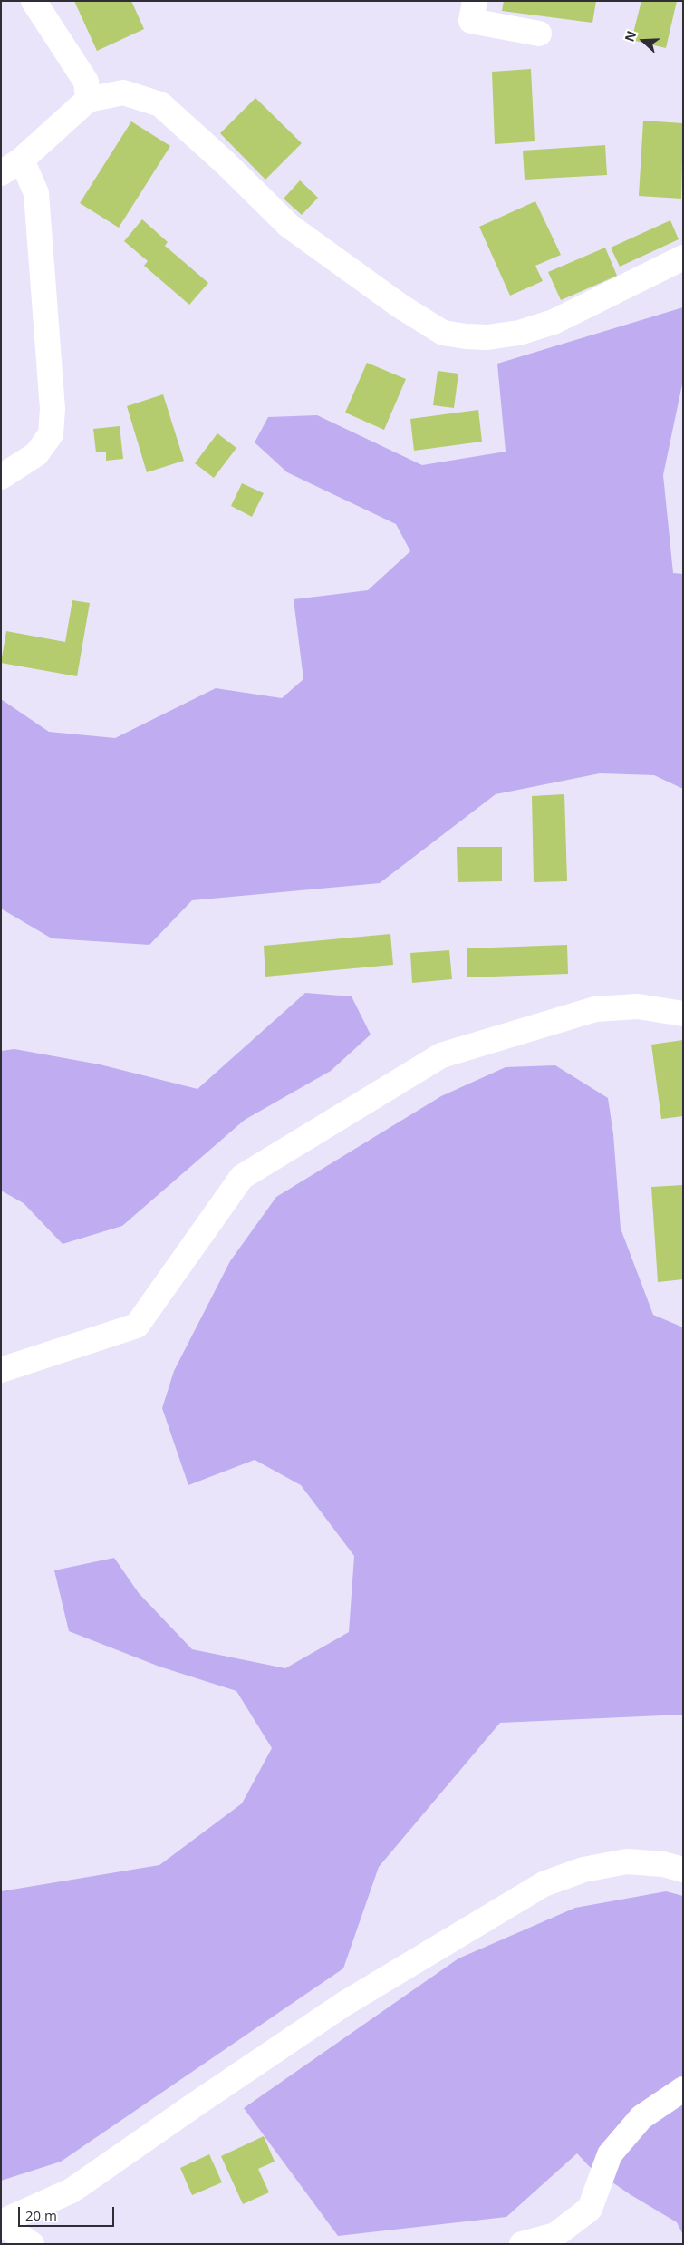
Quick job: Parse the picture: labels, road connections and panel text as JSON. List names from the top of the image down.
{
  "scale_bar": "20 m",
  "north": "left"
}
